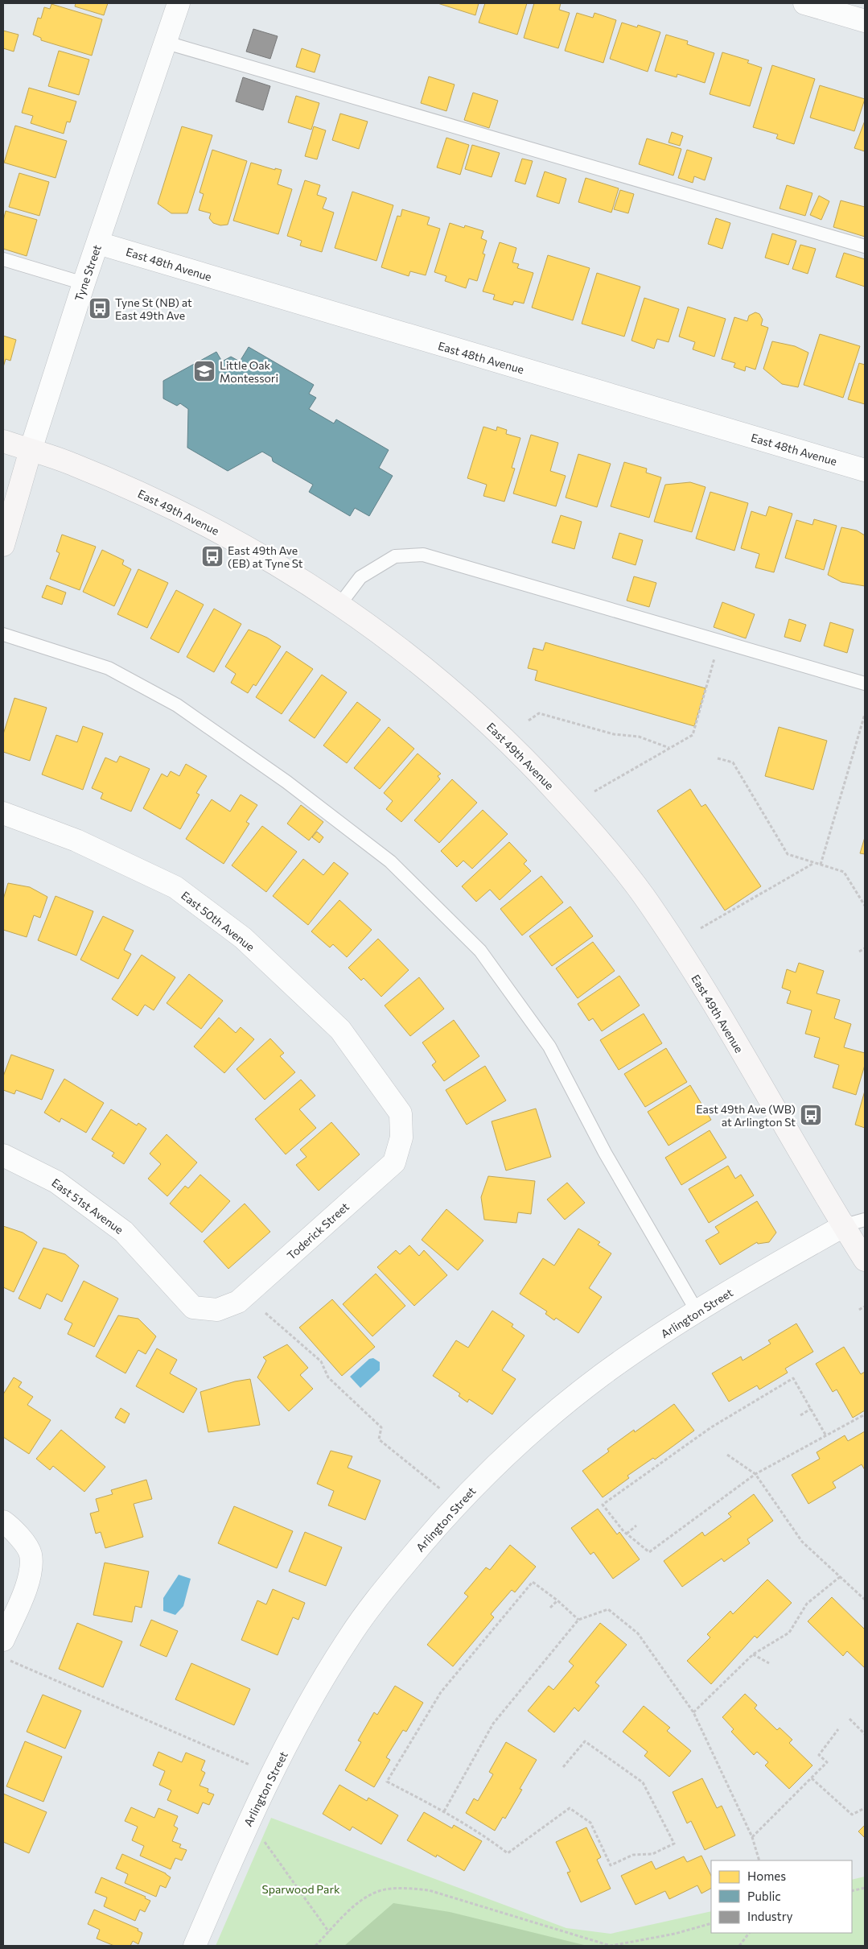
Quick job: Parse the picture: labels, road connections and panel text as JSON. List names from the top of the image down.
{
  "streets": {
    "street": [
      "East 48th Avenue",
      "Tyne Street",
      "East 49th Avenue",
      "East 50th Avenue",
      "East 51st Avenue",
      "Toderick Street",
      "Arlington Street"
    ]
  },
  "crossings": [
    ["East 48th Avenue", "Tyne Street"],
    ["Tyne Street", "East 49th Avenue"],
    ["East 49th Avenue", "Arlington Street"],
    ["East 50th Avenue", "Toderick Street"],
    ["East 51st Avenue", "Toderick Street"]
  ],
  "parks": ["Sparwood Park"],
  "places": {
    "bus stop": ["Tyne St (NB) at East 49th Ave", "East 49th Ave (EB) at Tyne St", "East 49th Ave (WB) at Arlington St"],
    "school or university": ["Little Oak Montessori"]
  },
  "legend": ["Homes", "Public", "Industry"]
}
